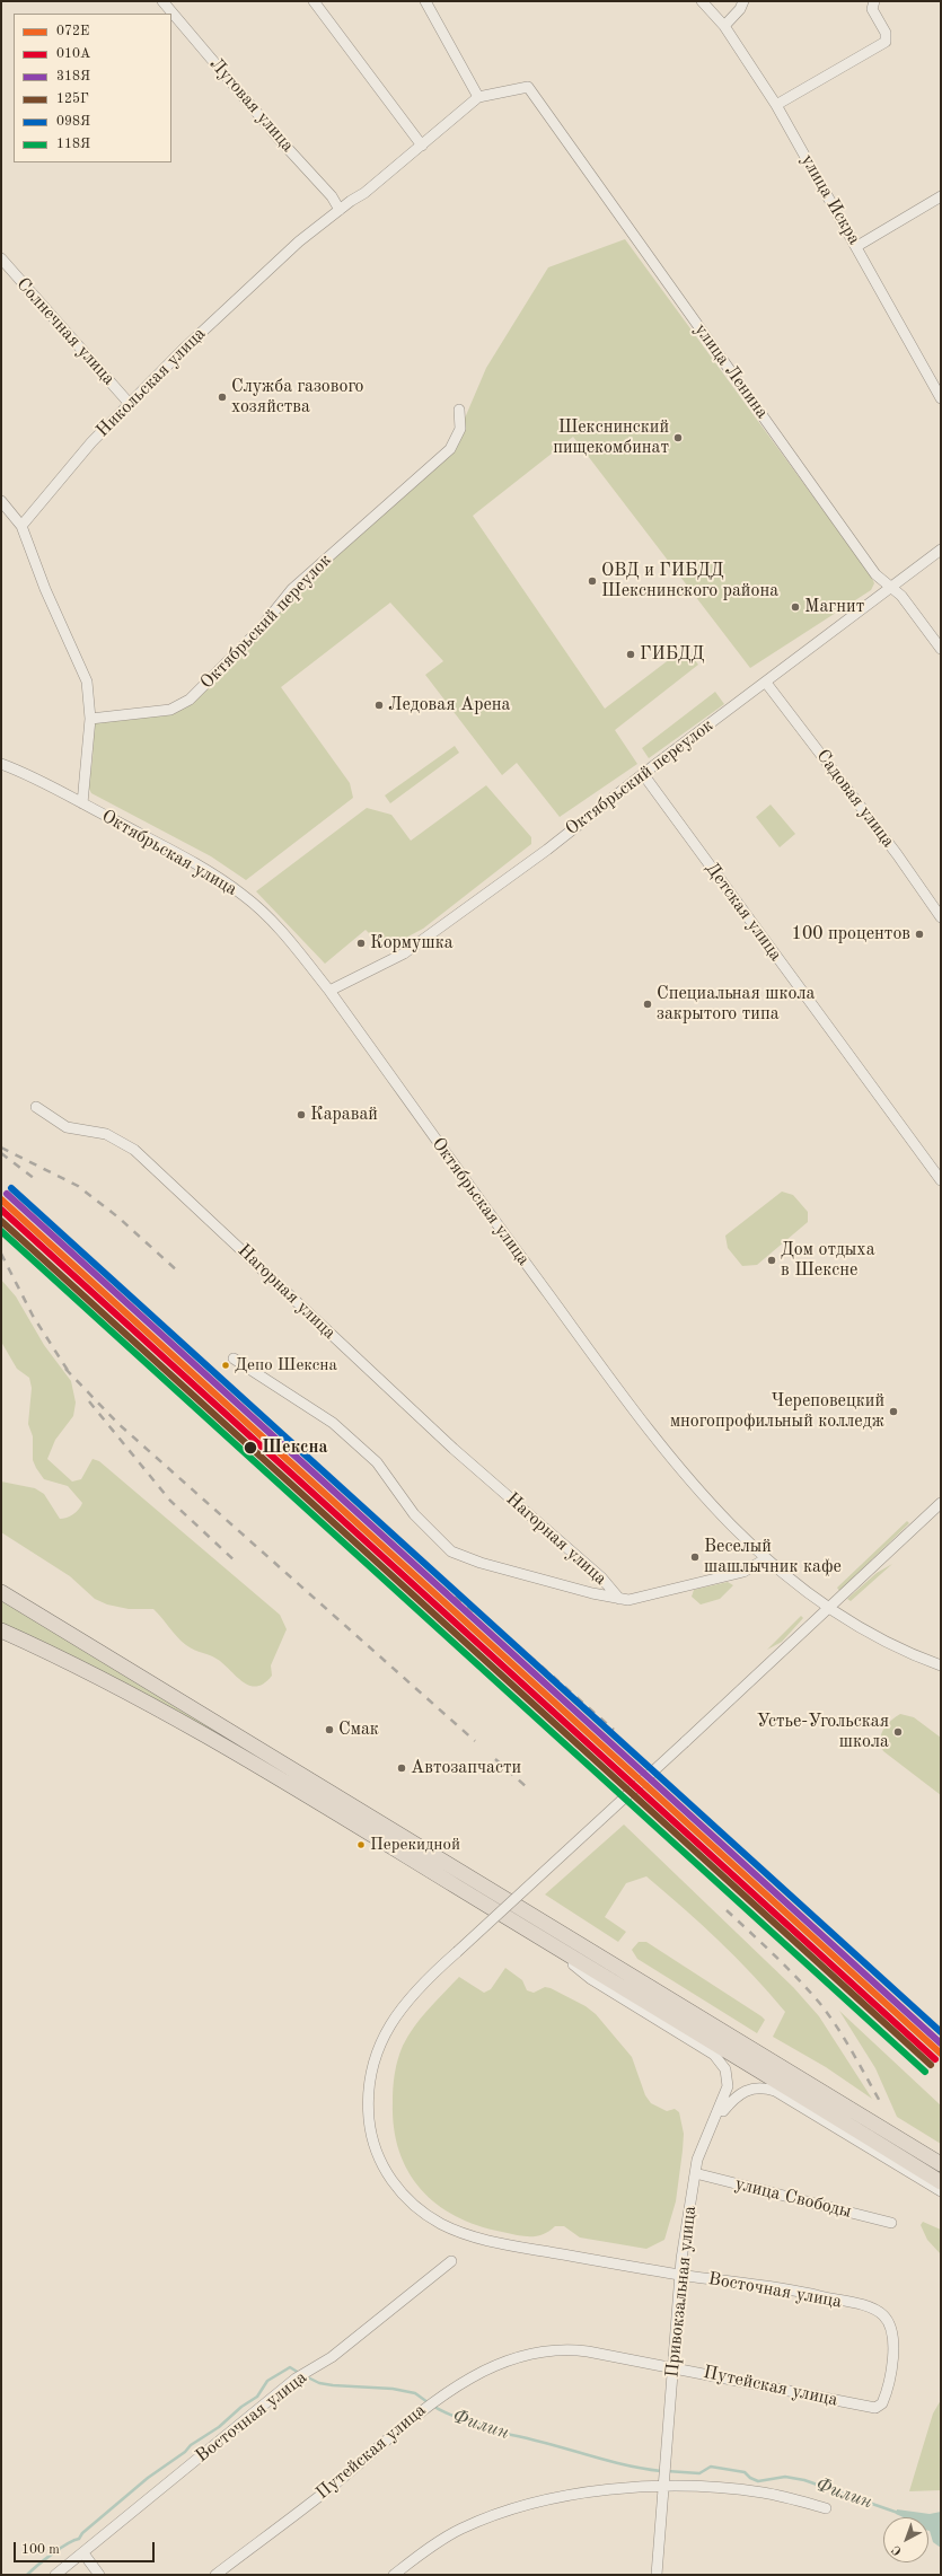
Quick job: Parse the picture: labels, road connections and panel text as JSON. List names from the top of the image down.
{
  "streets": {
    "street": [
      "Луговая улица",
      "улица Искра",
      "Солнечная улица",
      "улица Ленина",
      "Никольская улица",
      "Октябрьский переулок",
      "Садовая улица",
      "Октябрьская улица",
      "Детская улица",
      "Нагорная улица",
      "улица Свободы",
      "Восточная улица",
      "Привокзальная улица",
      "Путейская улица"
    ]
  },
  "crossings": [
    ["Луговая улица", "Никольская улица"],
    ["Солнечная улица", "Никольская улица"],
    ["улица Ленина", "Никольская улица"],
    ["улица Ленина", "Октябрьский переулок"],
    ["Октябрьский переулок", "Садовая улица"],
    ["Октябрьский переулок", "Октябрьская улица"],
    ["Октябрьский переулок", "Детская улица"],
    ["Октябрьская улица", "Восточная улица"],
    ["улица Свободы", "Привокзальная улица"],
    ["Восточная улица", "Привокзальная улица"],
    ["Восточная улица", "Путейская улица"],
    ["Привокзальная улица", "Путейская улица"]
  ],
  "water": ["Филин"],
  "places": [
    "Служба газового хозяйства",
    "Шекснинский пищекомбинат",
    "ОВД и ГИБДД Шекснинского района",
    "Магнит",
    "ГИБДД",
    "Ледовая Арена",
    "100 процентов",
    "Кормушка",
    "Специальная школа закрытого типа",
    "Каравай",
    "Дом отдыха в Шекснe",
    "Депо Шексна",
    "Череповецкий многопрофильный колледж",
    "Шексна",
    "Веселый шашлычник кафе",
    "Смак",
    "Устье-Угольская школа",
    "Автозапчасти",
    "Перекидной"
  ],
  "lines": [
    "transit line 098Я",
    "transit line 318Я",
    "transit line 072Е",
    "transit line 010А",
    "transit line 125Г",
    "transit line 118Я"
  ],
  "legend": [
    "072Е",
    "010А",
    "318Я",
    "125Г",
    "098Я",
    "118Я"
  ],
  "scale_bar": "100 m",
  "north": "bottom left"
}
